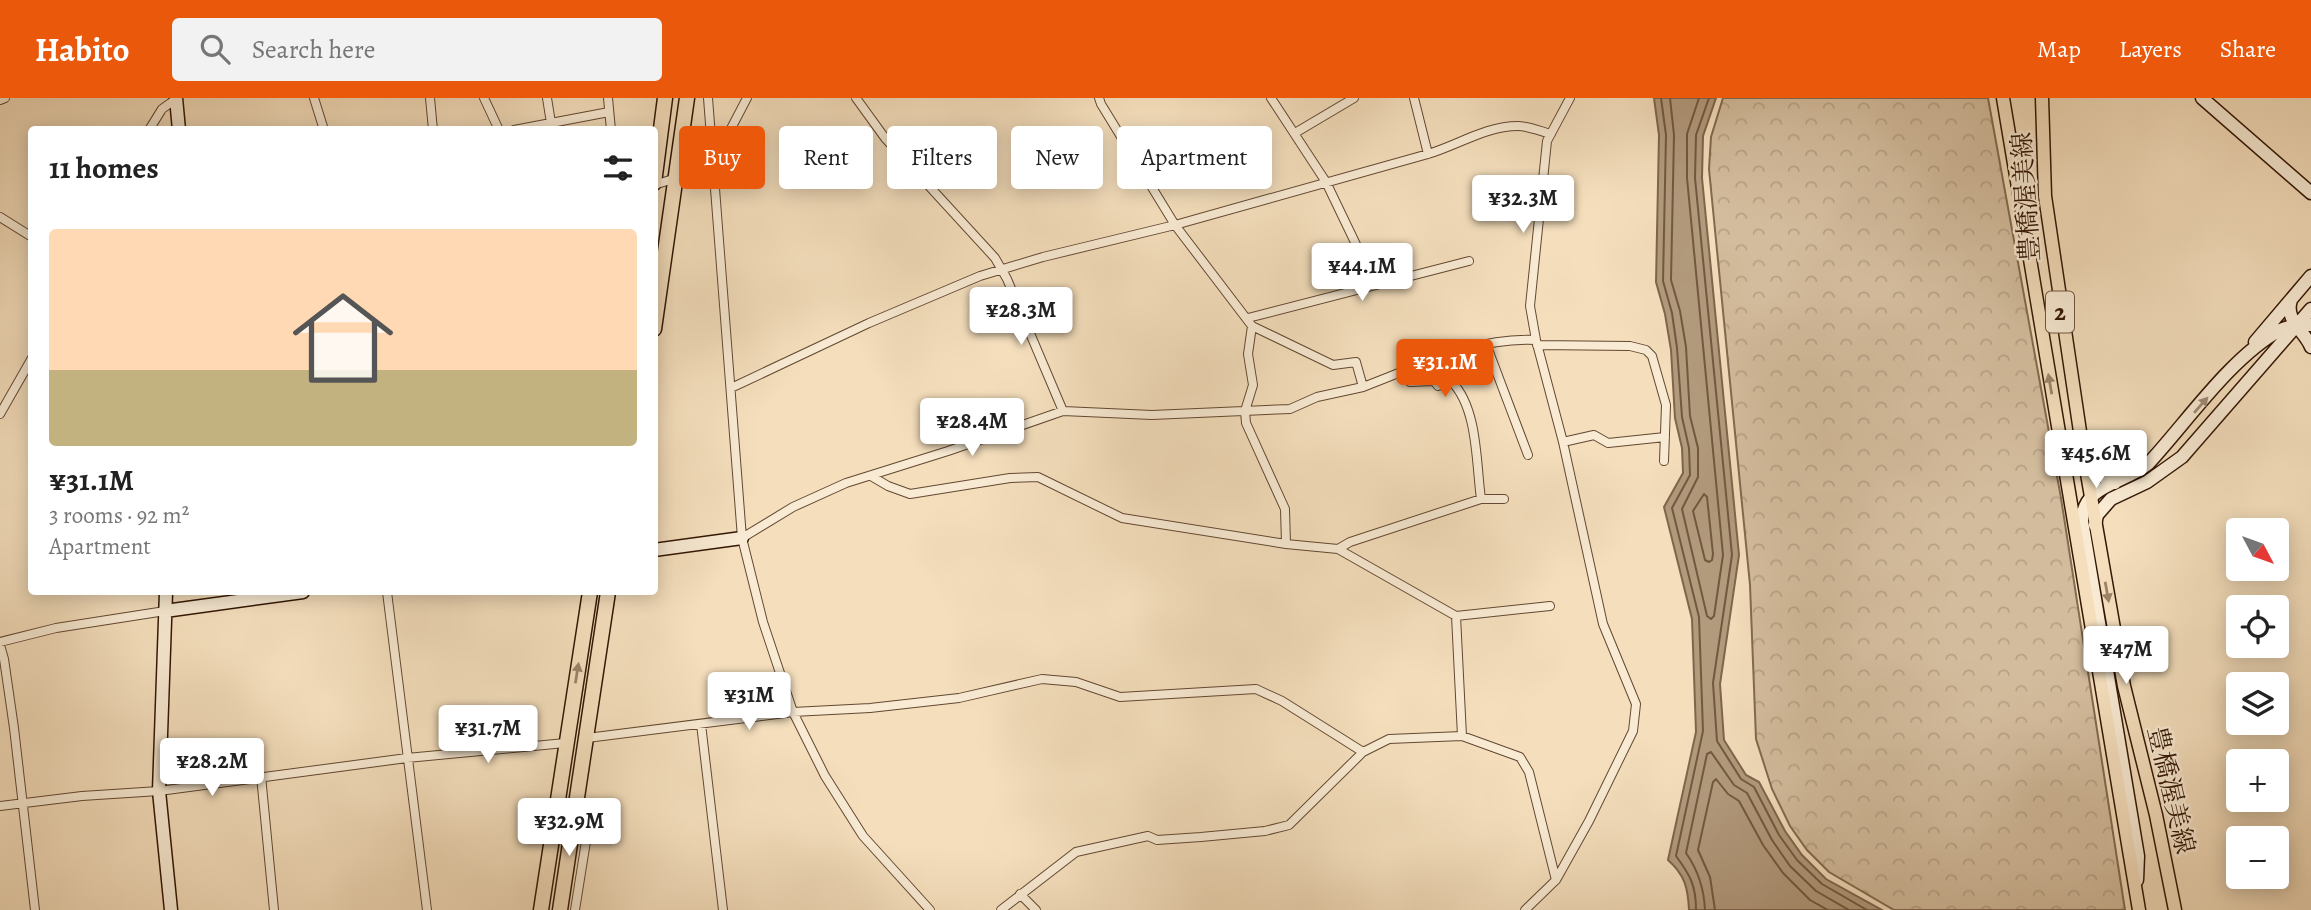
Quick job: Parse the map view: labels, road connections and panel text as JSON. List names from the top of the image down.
{
  "streets": {
    "main road": ["豊橋渥美線", "2"]
  },
  "north": "bottom right",
  "page": {
    "header": "Habito",
    "search": "Search here",
    "nav": ["Map", "Layers", "Share"],
    "chip": [
      "Buy",
      "Rent",
      "Filters",
      "New",
      "Apartment"
    ],
    "heading": "11 homes",
    "price": [
      "¥32.3M",
      "¥44.1M",
      "¥28.3M",
      "¥31.1M",
      "¥28.4M",
      "¥45.6M",
      "¥47M",
      "¥31M",
      "¥31.7M",
      "¥28.2M",
      "¥32.9M"
    ],
    "list": [
      {
        "name": "¥31.1M",
        "note": "3 rooms · 92 m² · Apartment"
      }
    ],
    "map_buttons": ["+", "−"]
  }
}
